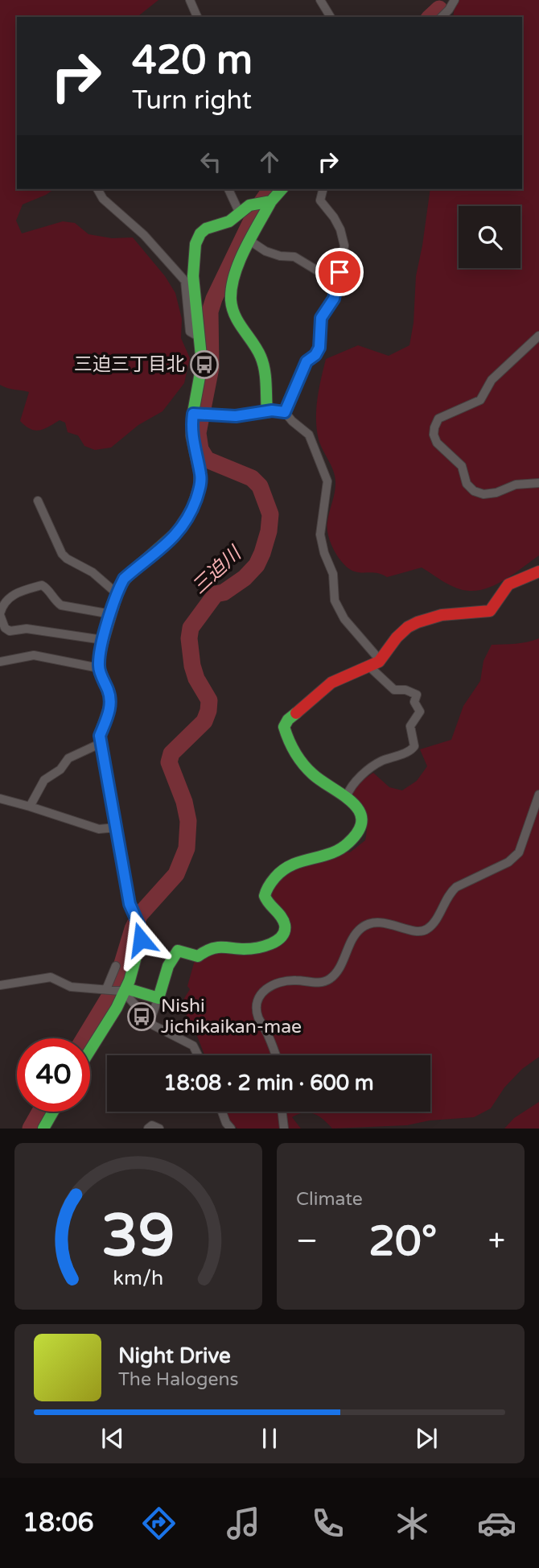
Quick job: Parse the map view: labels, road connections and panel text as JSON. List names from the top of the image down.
{
  "water": ["三迫川"],
  "places": {
    "bus stop": ["三迫三丁目北", "Nishi Jichikaikan-mae"]
  },
  "page": {
    "turn": ["420 m", "Turn right"],
    "limit": "40",
    "trip": "18:08 · 2 min · 600 m",
    "tile": "Climate",
    "heat": ["−", "20°", "+"],
    "song": ["Night Drive", "The Halogens"],
    "tabs": "18:06",
    "gauge": ["39", "km/h"]
  }
}
